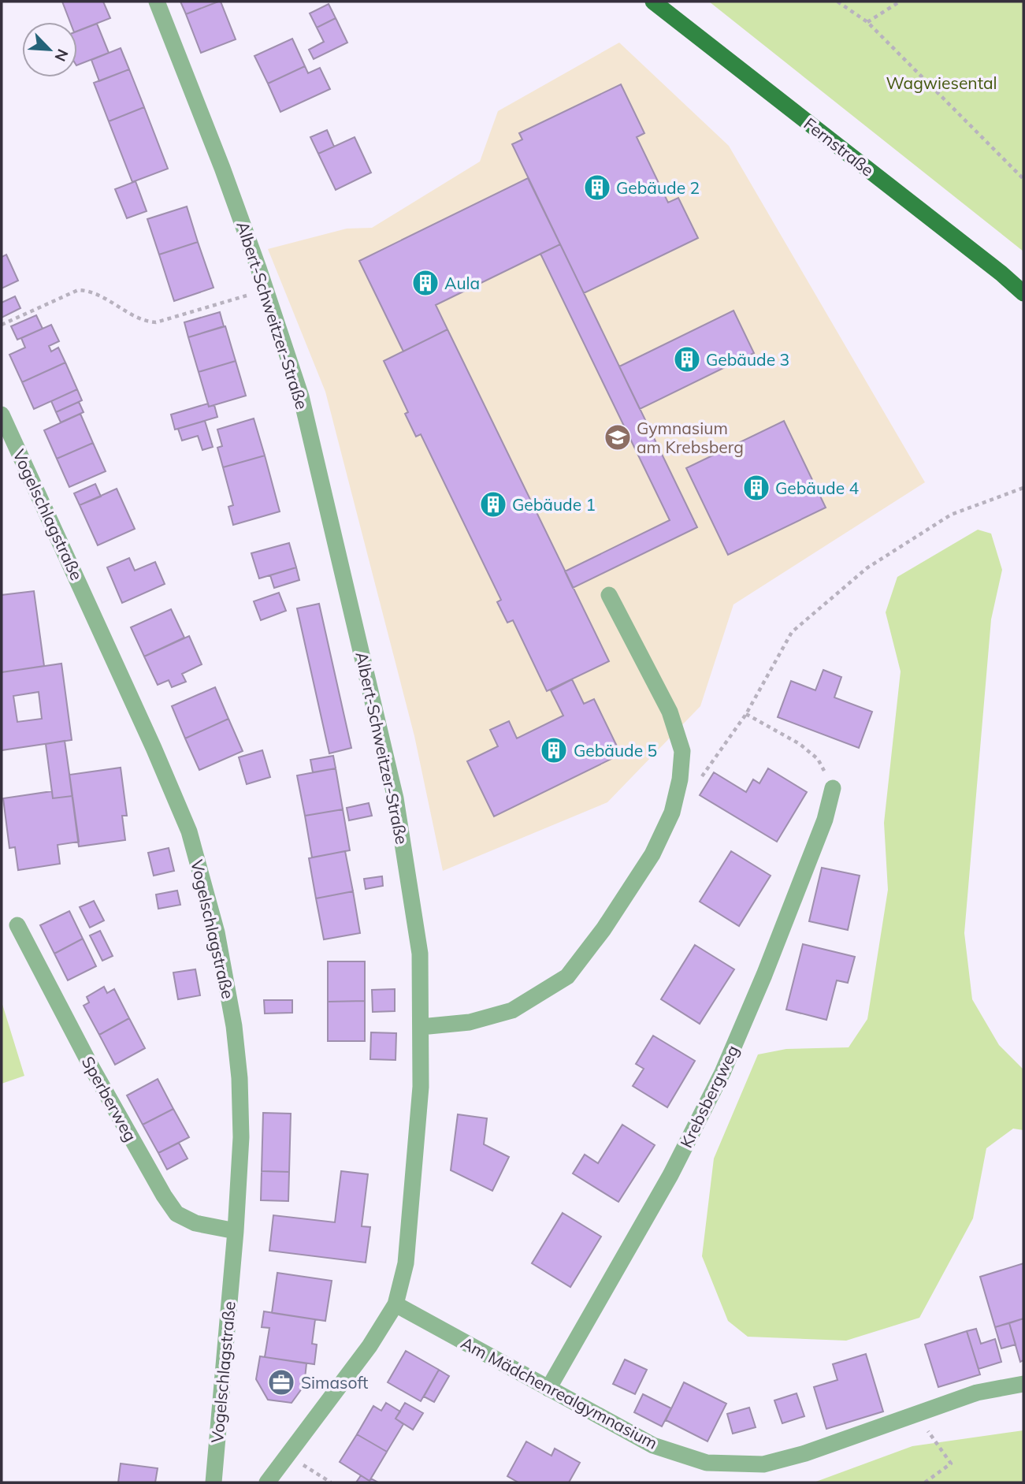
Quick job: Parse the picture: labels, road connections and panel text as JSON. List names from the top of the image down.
{
  "streets": {
    "main road": ["Fernstraße"],
    "street": [
      "Albert-Schweitzer-Straße",
      "Vogelschlagstraße",
      "Krebsbergweg",
      "Sperberweg",
      "Am Mädchenrealgymnasium"
    ]
  },
  "crossings": [
    ["Albert-Schweitzer-Straße", "Am Mädchenrealgymnasium"],
    ["Vogelschlagstraße", "Sperberweg"],
    ["Krebsbergweg", "Am Mädchenrealgymnasium"]
  ],
  "parks": ["Wagwiesental"],
  "places": {
    "building": [
      "Gebäude 2",
      "Aula",
      "Gebäude 3",
      "Gebäude 4",
      "Gebäude 1",
      "Gebäude 5"
    ],
    "school or university": ["Gymnasium am Krebsberg"],
    "office": ["Simasoft"]
  },
  "north": "bottom right"
}
